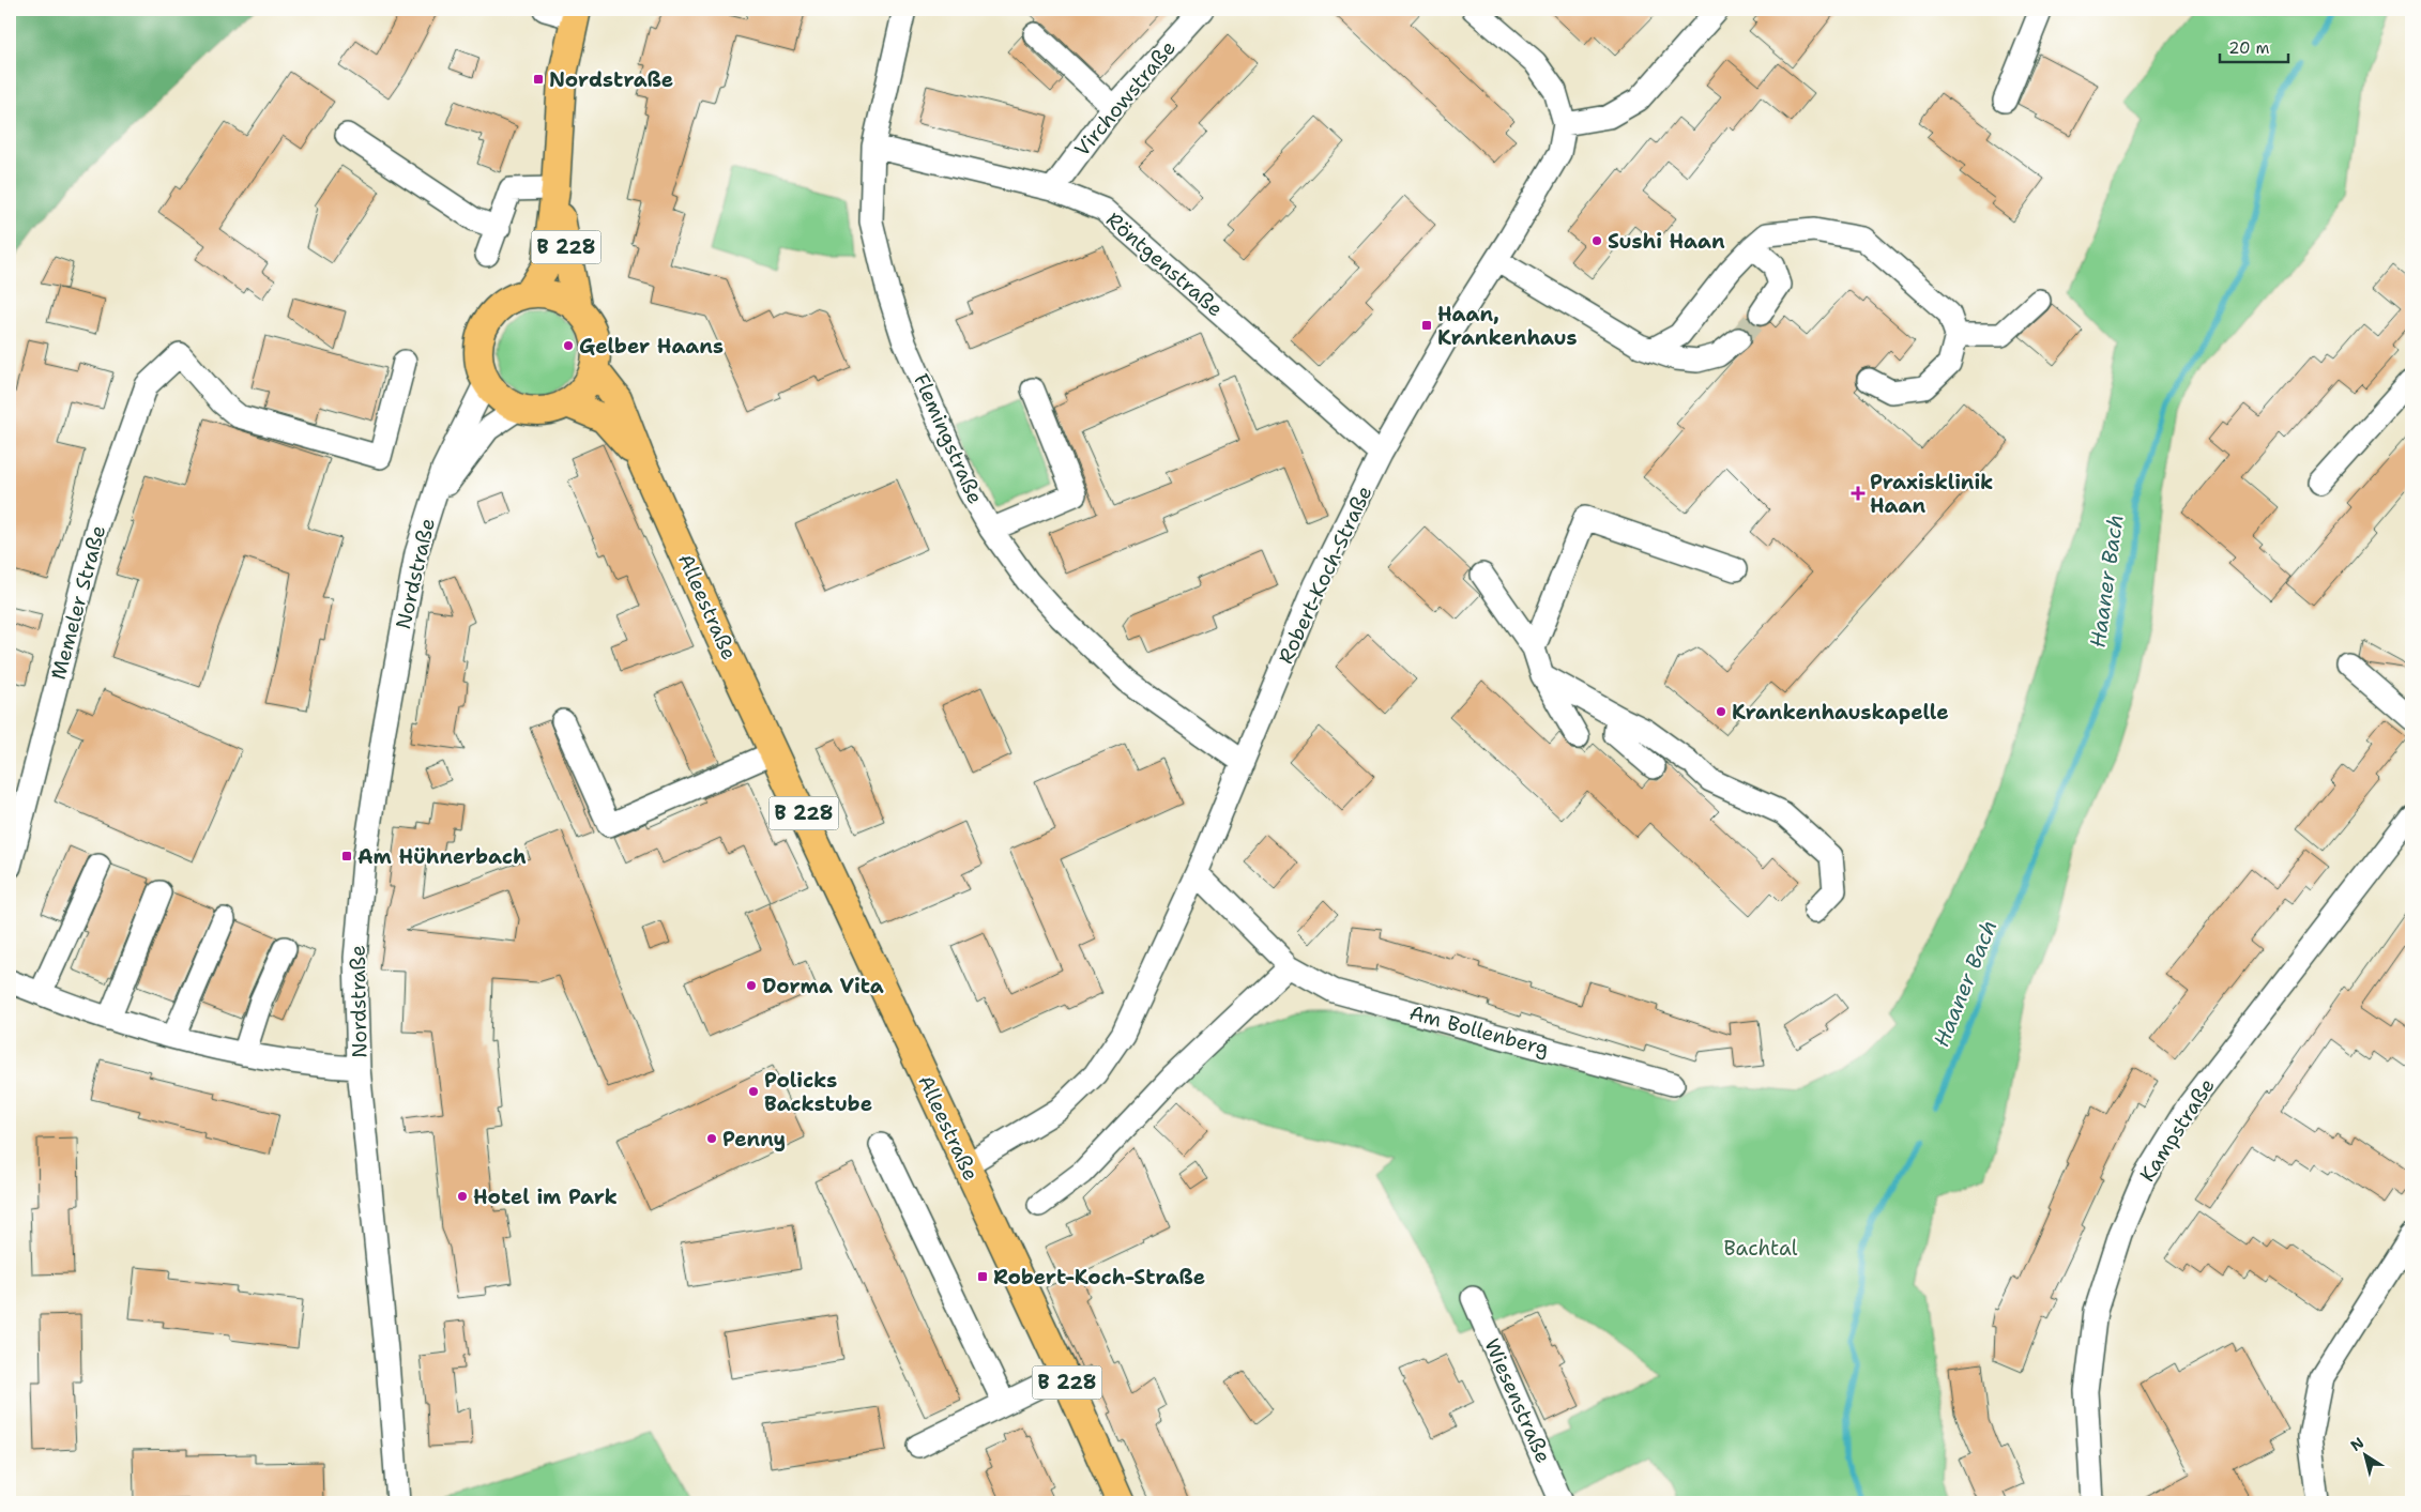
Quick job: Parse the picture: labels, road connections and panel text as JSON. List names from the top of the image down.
{
  "streets": {
    "main road": ["B 228", "Alleestraße"],
    "street": [
      "Virchowstraße",
      "Röntgenstraße",
      "Flemingstraße",
      "Nordstraße",
      "Robert-Koch-Straße",
      "Memeler Straße",
      "Am Bollenberg",
      "Kampstraße",
      "Wiesenstraße"
    ]
  },
  "crossings": [
    ["Virchowstraße", "Röntgenstraße"],
    ["B 228", "Nordstraße"],
    ["B 228", "Alleestraße"],
    ["Röntgenstraße", "Flemingstraße"],
    ["Röntgenstraße", "Robert-Koch-Straße"],
    ["Flemingstraße", "Robert-Koch-Straße"],
    ["Nordstraße", "Alleestraße"],
    ["Robert-Koch-Straße", "Alleestraße"],
    ["Robert-Koch-Straße", "Am Bollenberg"]
  ],
  "water": ["Haaner Bach"],
  "parks": ["Bachtal"],
  "places": {
    "transit": [
      "Nordstraße",
      "Haan, Krankenhaus",
      "Am Hühnerbach",
      "Robert-Koch-Straße"
    ],
    "other": [
      "Sushi Haan",
      "Gelber Haans",
      "Krankenhauskapelle",
      "Dorma Vita",
      "Policks Backstube",
      "Penny",
      "Hotel im Park"
    ],
    "health": ["Praxisklinik Haan"]
  },
  "scale_bar": "20 m",
  "north": "top left"
}
